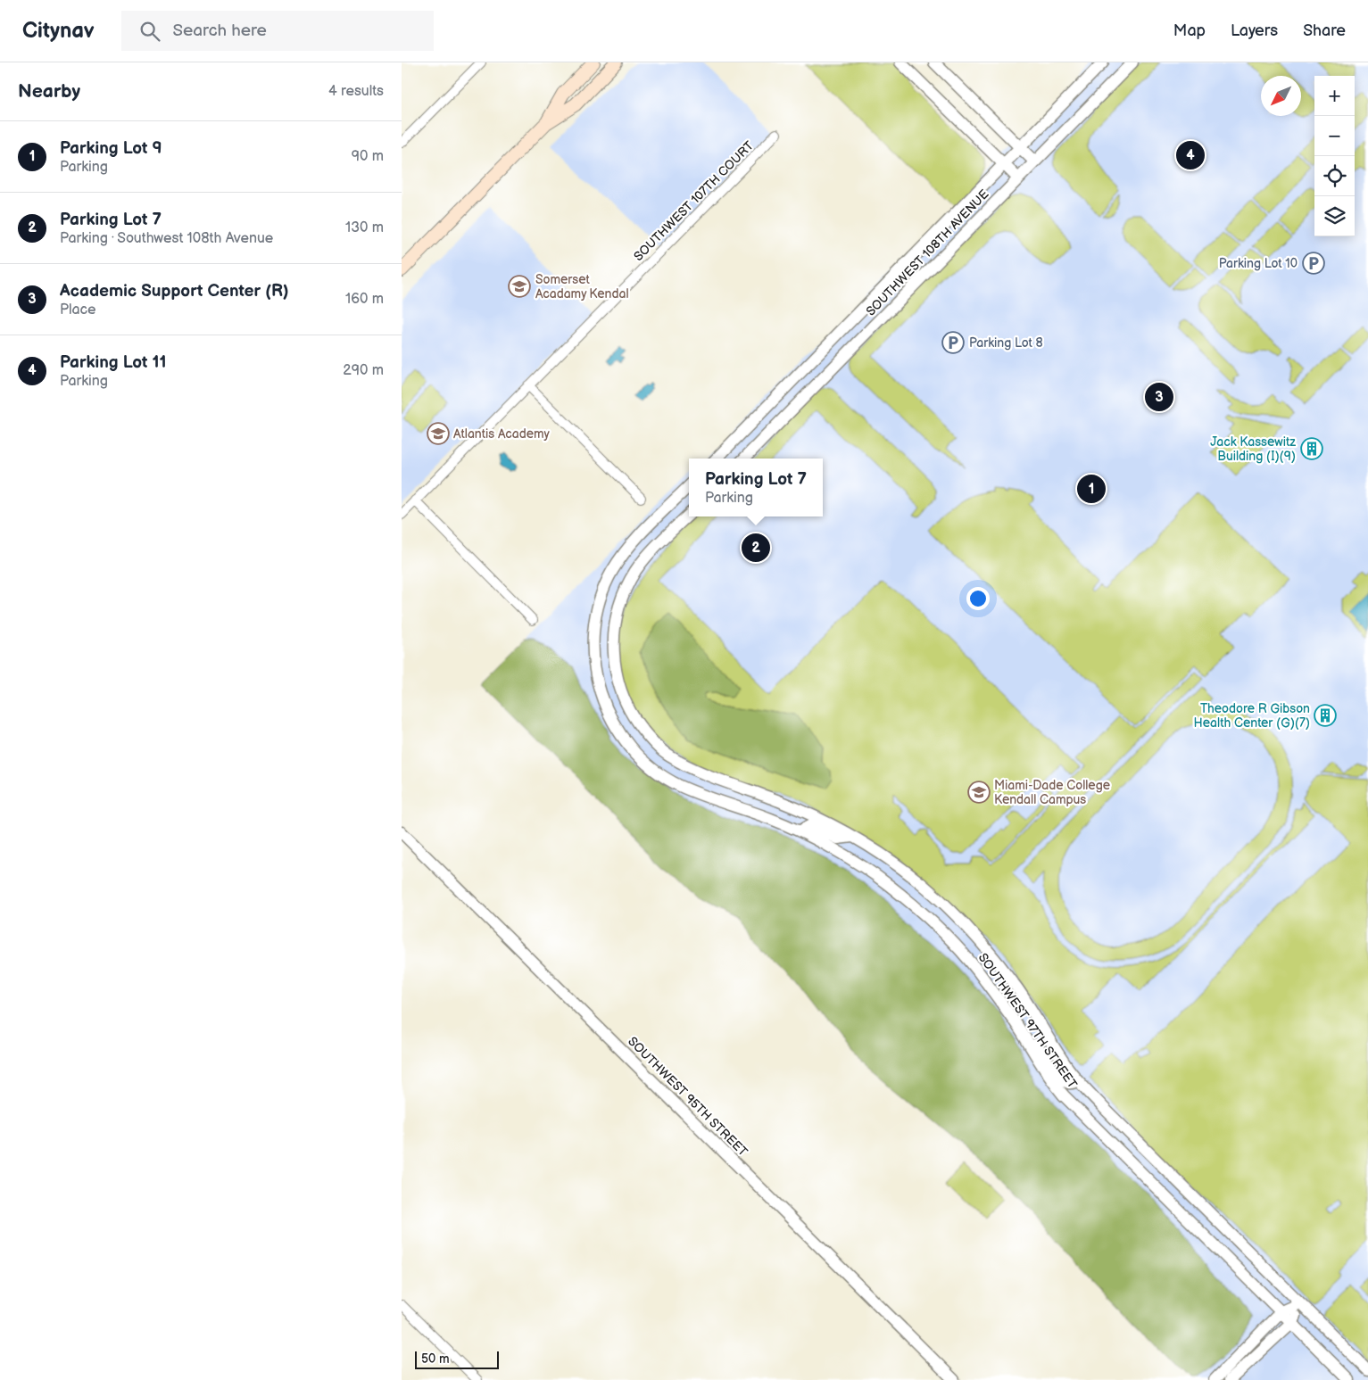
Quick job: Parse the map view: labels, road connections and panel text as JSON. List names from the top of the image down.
{
  "streets": {
    "street": [
      "SOUTHWEST 107TH COURT",
      "SOUTHWEST 108TH AVENUE",
      "SOUTHWEST 97TH STREET",
      "SOUTHWEST 95TH STREET"
    ]
  },
  "places": {
    "parking": ["Parking Lot 10", "Parking Lot 8"],
    "school or university": ["Somerset Acadamy Kendal", "Atlantis Academy", "Miami-Dade College Kendall Campus"],
    "building": ["Jack Kassewitz Building (I)(9)", "Theodore R Gibson Health Center (G)(7)"]
  },
  "scale_bar": "50 m",
  "north": "bottom left",
  "page": {
    "header": "Citynav",
    "search": "Search here",
    "nav": ["Map", "Layers", "Share"],
    "heading": ["Nearby", "4 results"],
    "map_buttons": ["+", "−"],
    "list": [
      {
        "mark": "1",
        "name": "Parking Lot 9",
        "note": "Parking",
        "value": "90 m"
      },
      {
        "mark": "2",
        "name": "Parking Lot 7",
        "note": "Parking · Southwest 108th Avenue",
        "value": "130 m"
      },
      {
        "mark": "3",
        "name": "Academic Support Center (R)",
        "note": "Place",
        "value": "160 m"
      },
      {
        "mark": "4",
        "name": "Parking Lot 11",
        "note": "Parking",
        "value": "290 m"
      }
    ],
    "pins": [
      "4",
      "3",
      "1",
      "2"
    ],
    "popup": ["Parking Lot 7", "Parking"],
    "scale": "50 m"
  }
}
